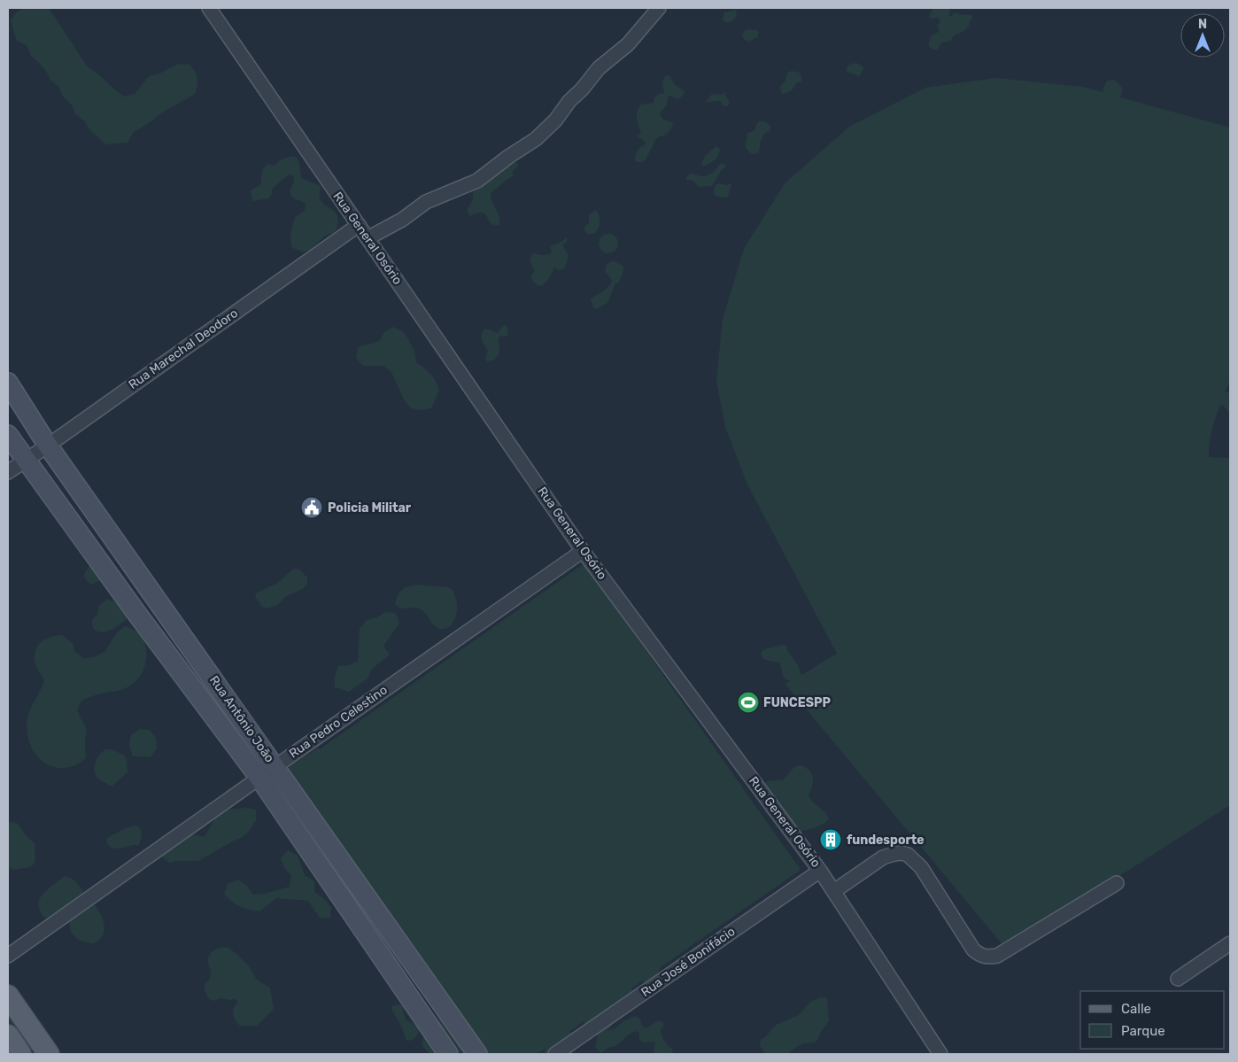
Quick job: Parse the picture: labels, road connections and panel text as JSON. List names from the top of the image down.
{
  "streets": {
    "main road": ["Rua Antônio João"],
    "street": [
      "Rua General Osório",
      "Rua Marechal Deodoro",
      "Rua Pedro Celestino",
      "Rua José Bonifácio"
    ]
  },
  "crossings": [
    ["Rua General Osório", "Rua Marechal Deodoro"],
    ["Rua General Osório", "Rua Pedro Celestino"],
    ["Rua General Osório", "Rua José Bonifácio"],
    ["Rua Marechal Deodoro", "Rua Antônio João"],
    ["Rua Antônio João", "Rua Pedro Celestino"]
  ],
  "places": {
    "public building": ["Policia Militar"],
    "sports": ["FUNCESPP"],
    "building": ["fundesporte"]
  },
  "legend": ["Calle", "Parque"],
  "north": "top"
}
